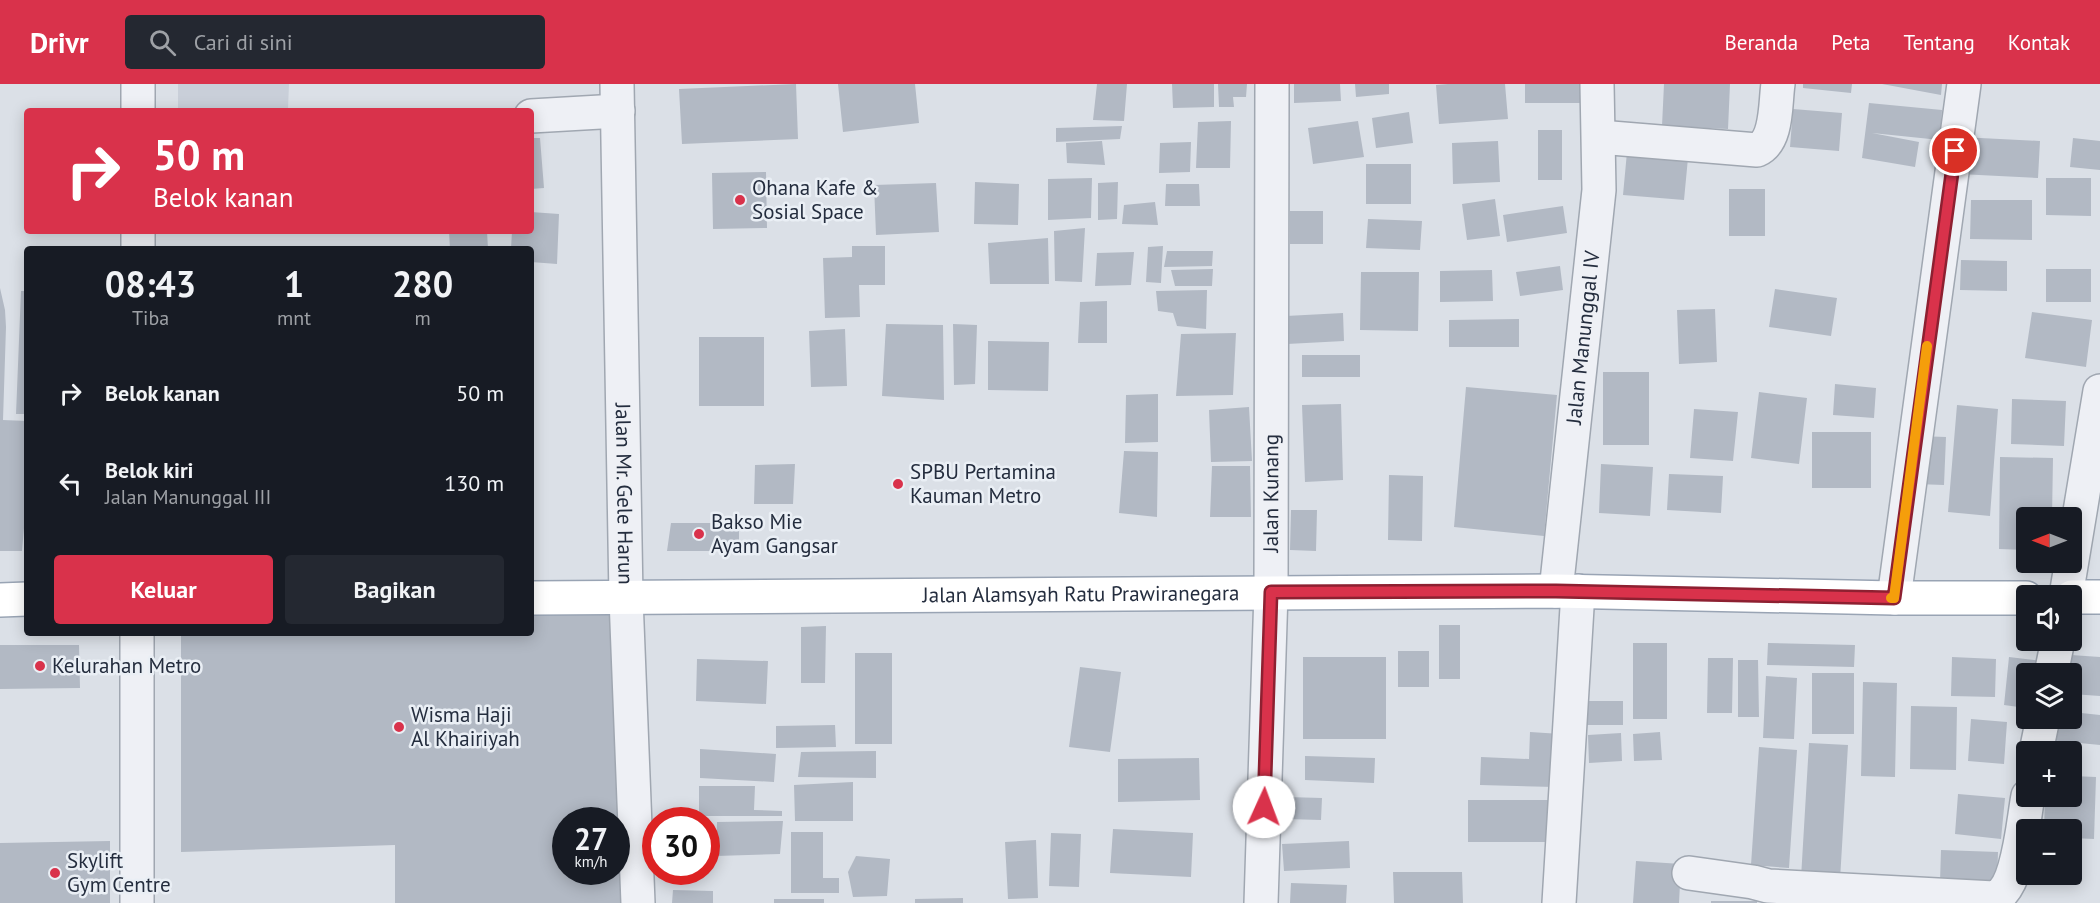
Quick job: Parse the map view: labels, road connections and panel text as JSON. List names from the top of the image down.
{
  "streets": {
    "main road": ["Jalan Alamsyah Ratu Prawiranegara"],
    "street": ["Jalan Manunggal IV", "Jalan Mr. Gele Harun", "Jalan Kunang"]
  },
  "crossings": [
    ["Jalan Manunggal IV", "Jalan Alamsyah Ratu Prawiranegara"],
    ["Jalan Mr. Gele Harun", "Jalan Alamsyah Ratu Prawiranegara"],
    ["Jalan Kunang", "Jalan Alamsyah Ratu Prawiranegara"]
  ],
  "places": [
    "Ohana Kafe & Sosial Space",
    "SPBU Pertamina Kauman Metro",
    "Bakso Mie Ayam Gangsar",
    "Kelurahan Metro",
    "Wisma Haji Al Khairiyah",
    "Skylift Gym Centre"
  ],
  "north": "left",
  "page": {
    "header": "Drivr",
    "search": "Cari di sini",
    "nav": [
      "Beranda",
      "Peta",
      "Tentang",
      "Kontak"
    ],
    "turn": ["50 m", "Belok kanan"],
    "eta": [
      "08:43",
      "Tiba",
      "1",
      "mnt",
      "280",
      "m"
    ],
    "list": [
      {
        "name": "Belok kanan",
        "value": "50 m"
      },
      {
        "name": "Belok kiri",
        "note": "Jalan Manunggal III",
        "value": "130 m"
      }
    ],
    "map_buttons": ["+", "−"],
    "buttons": ["Keluar", "Bagikan"],
    "speed": "27 km/h",
    "limit": "30"
  }
}
